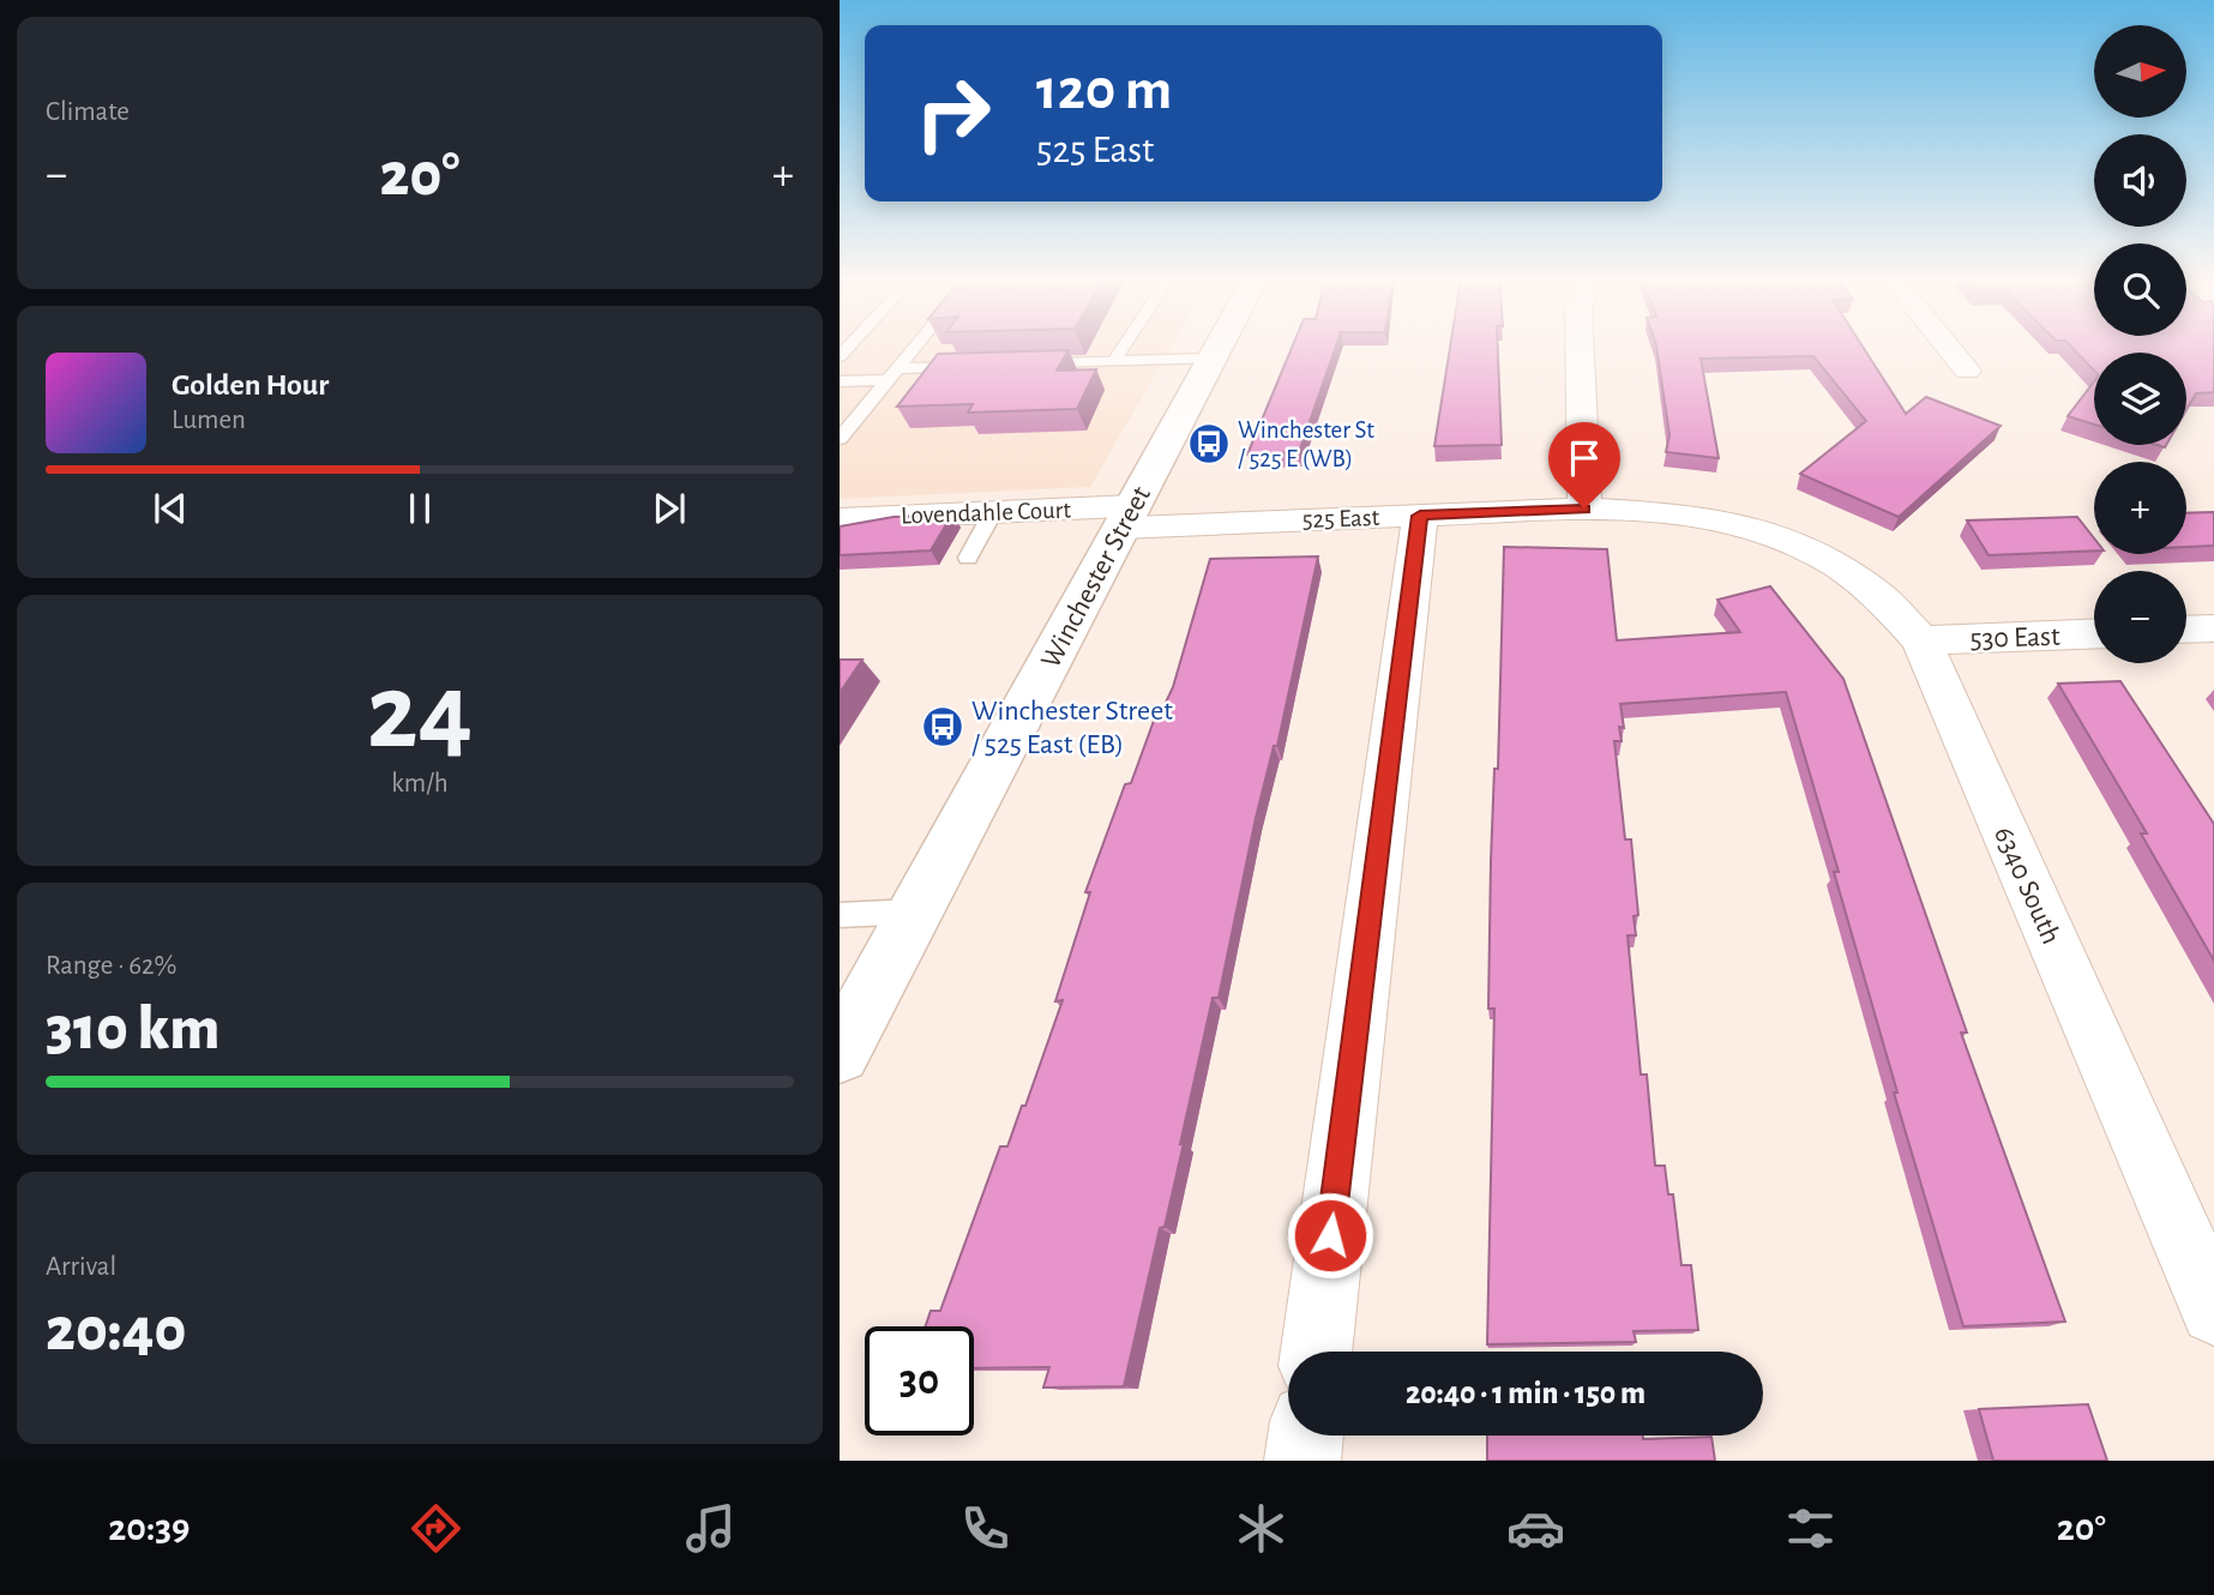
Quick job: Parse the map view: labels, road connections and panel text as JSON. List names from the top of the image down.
{
  "streets": {
    "main road": ["Winchester Street"],
    "street": [
      "Lovendahle Court",
      "525 East",
      "530 East",
      "6340 South"
    ]
  },
  "crossings": [
    ["Lovendahle Court", "525 East"],
    ["Lovendahle Court", "Winchester Street"],
    ["525 East", "Winchester Street"],
    ["525 East", "6340 South"],
    ["530 East", "6340 South"]
  ],
  "places": {
    "bus stop": ["Winchester St / 525 E (WB)", "Winchester Street / 525 East (EB)"]
  },
  "north": "right",
  "page": {
    "tile": [
      "Climate",
      ["24", "km/h"],
      ["Range · 62%", "310 km"],
      ["Arrival", "20:40"]
    ],
    "map_buttons": ["+", "−"],
    "turn": ["120 m", "525 East"],
    "heat": ["−", "20°", "+"],
    "song": ["Golden Hour", "Lumen"],
    "limit": "30",
    "trip": "20:40 · 1 min · 150 m",
    "tabs": ["20:39", "20°"]
  }
}
